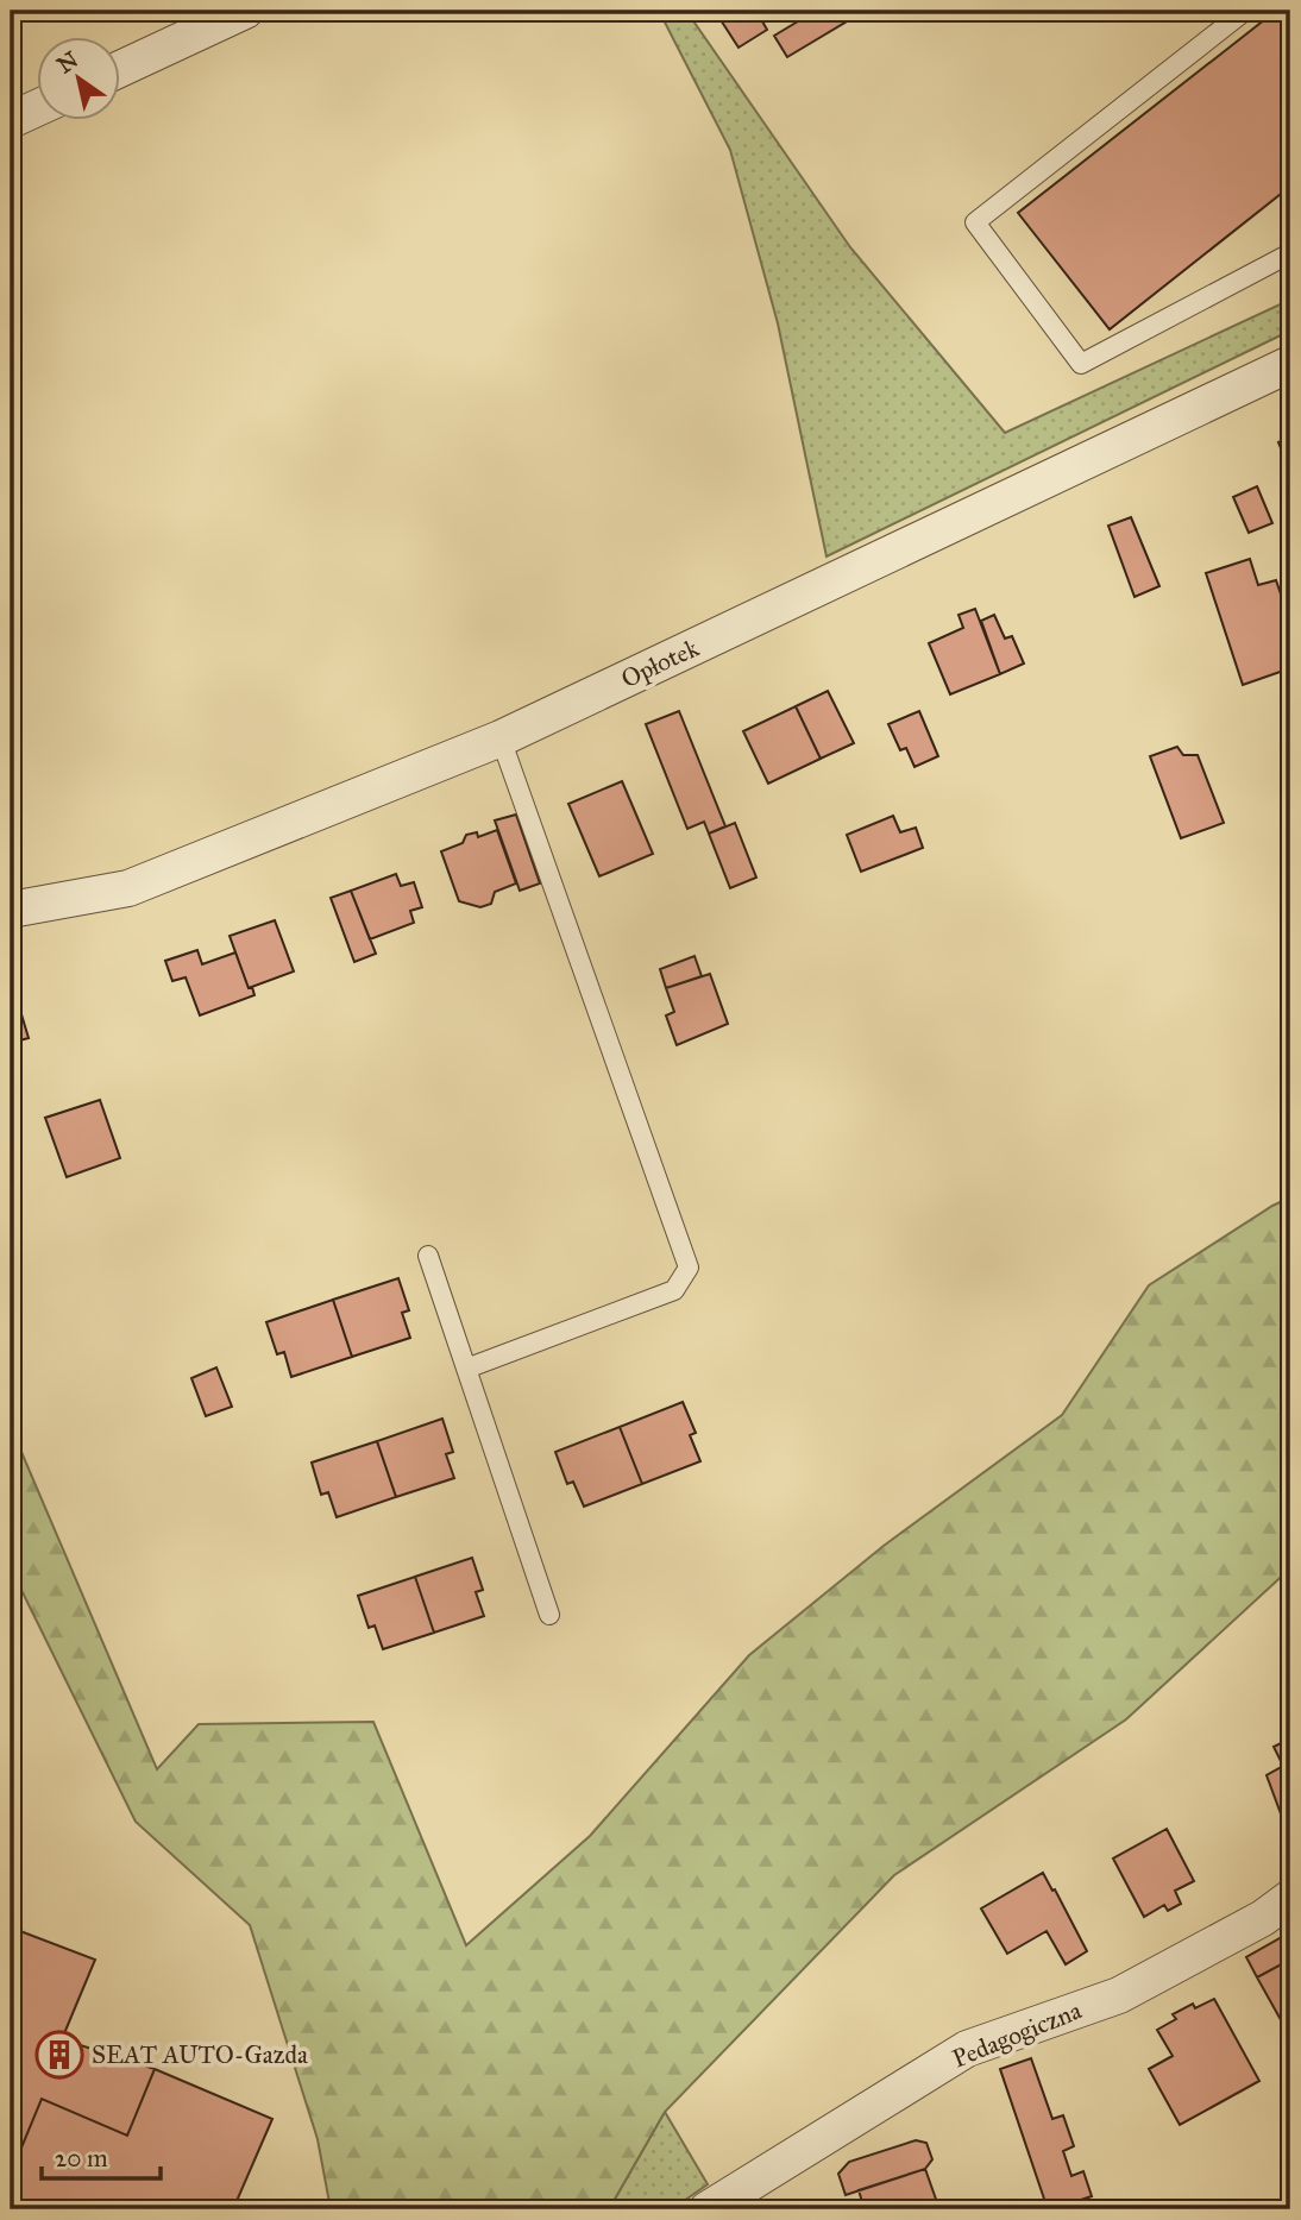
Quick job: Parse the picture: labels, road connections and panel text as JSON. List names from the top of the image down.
{
  "streets": {
    "street": ["Opłotek", "Pedagogiczna"]
  },
  "places": {
    "building": ["SEAT AUTO-Gazda"]
  },
  "scale_bar": "20 m",
  "north": "top left"
}
